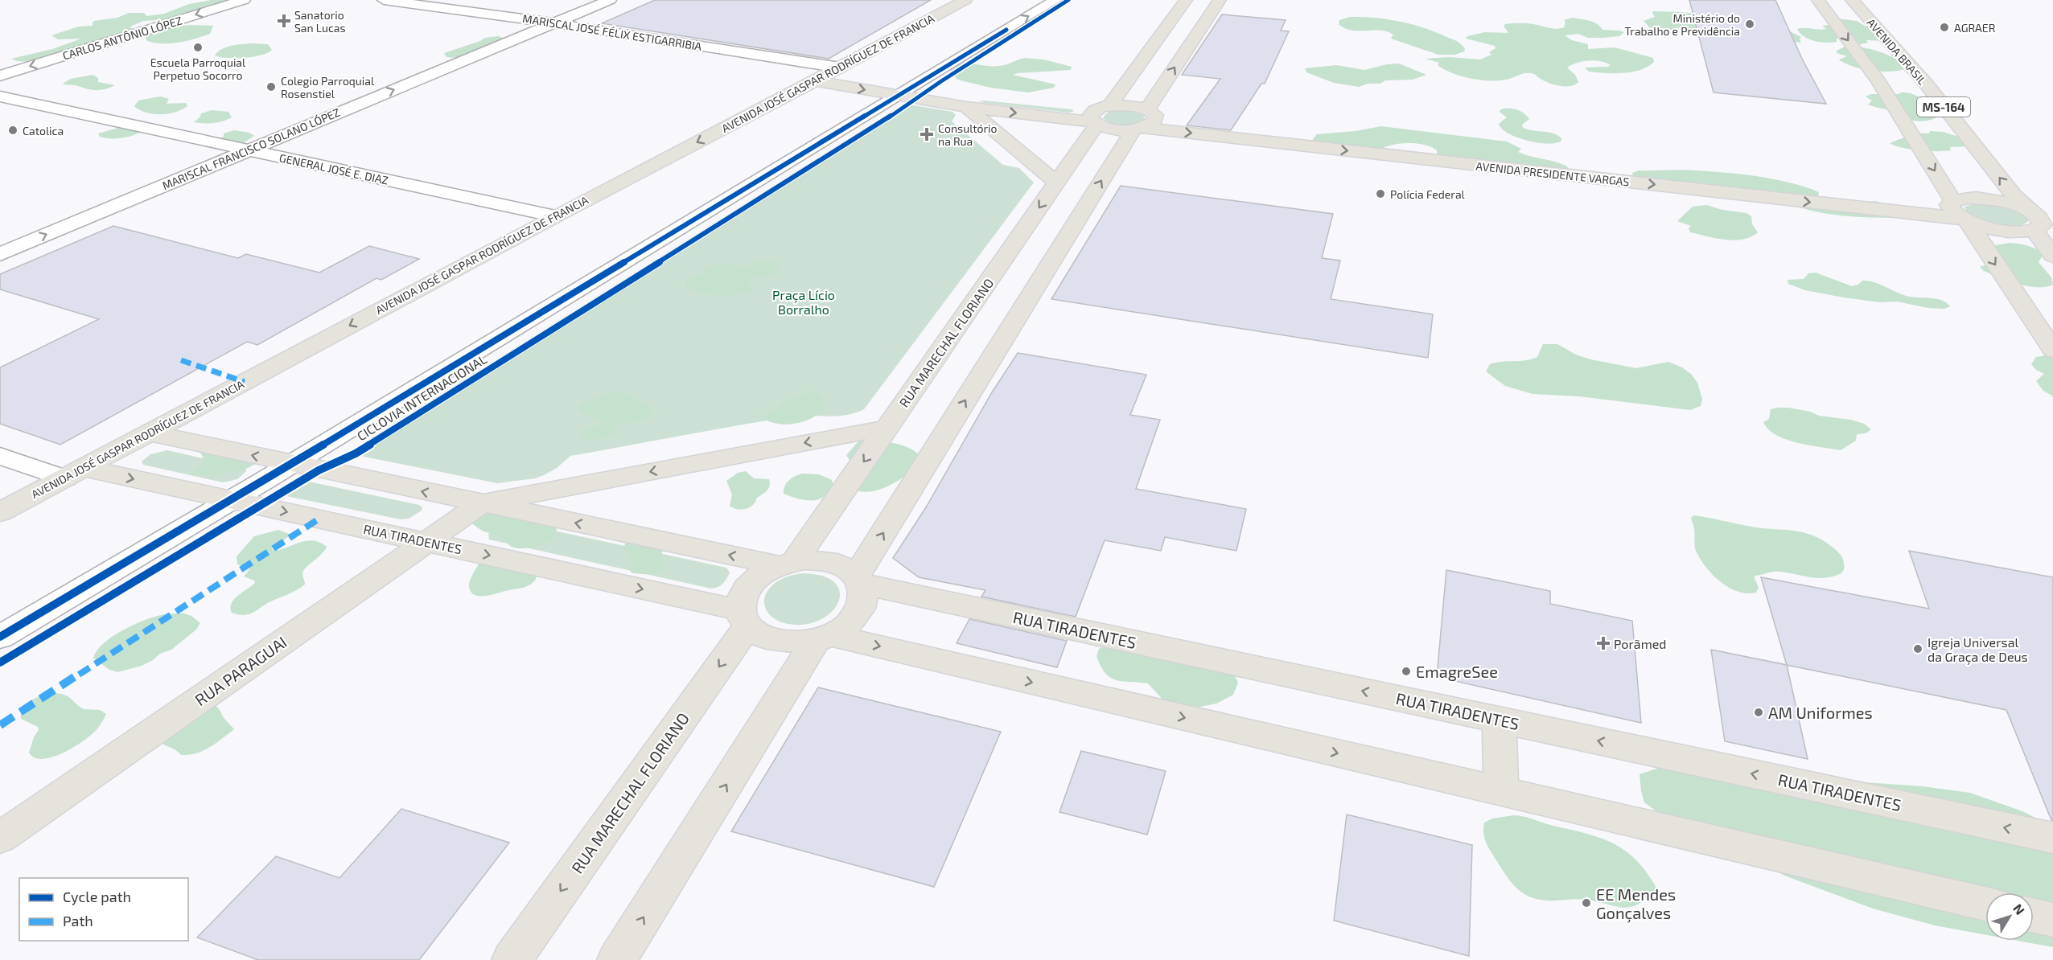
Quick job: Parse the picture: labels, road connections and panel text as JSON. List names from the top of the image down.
{
  "streets": {
    "main road": [
      "AVENIDA BRASIL",
      "AVENIDA JOSÉ GASPAR RODRÍGUEZ DE FRANCIA",
      "MS-164",
      "AVENIDA PRESIDENTE VARGAS",
      "RUA MARECHAL FLORIANO",
      "RUA TIRADENTES",
      "RUA PARAGUAI"
    ],
    "street": [
      "MARISCAL JOSÉ FÉLIX ESTIGARRIBIA",
      "CARLOS ANTÔNIO LÓPEZ",
      "MARISCAL FRANCISCO SOLANO LÓPEZ",
      "GENERAL JOSÉ E. DIAZ"
    ],
    "cycle path": ["CICLOVIA INTERNACIONAL"]
  },
  "crossings": [
    ["MARISCAL JOSÉ FÉLIX ESTIGARRIBIA", "AVENIDA JOSÉ GASPAR RODRÍGUEZ DE FRANCIA"],
    ["MARISCAL JOSÉ FÉLIX ESTIGARRIBIA", "MARISCAL FRANCISCO SOLANO LÓPEZ"],
    ["AVENIDA BRASIL", "AVENIDA PRESIDENTE VARGAS"],
    ["AVENIDA JOSÉ GASPAR RODRÍGUEZ DE FRANCIA", "GENERAL JOSÉ E. DIAZ"],
    ["AVENIDA JOSÉ GASPAR RODRÍGUEZ DE FRANCIA", "RUA TIRADENTES"],
    ["MS-164", "AVENIDA PRESIDENTE VARGAS"],
    ["MARISCAL FRANCISCO SOLANO LÓPEZ", "GENERAL JOSÉ E. DIAZ"],
    ["AVENIDA PRESIDENTE VARGAS", "RUA MARECHAL FLORIANO"],
    ["RUA MARECHAL FLORIANO", "RUA TIRADENTES"],
    ["RUA TIRADENTES", "RUA PARAGUAI"]
  ],
  "one_way": ["CARLOS ANTÔNIO LÓPEZ", "AVENIDA JOSÉ GASPAR RODRÍGUEZ DE FRANCIA", "MARISCAL FRANCISCO SOLANO LÓPEZ"],
  "parks": ["Praça Lício Borralho"],
  "places": {
    "health": ["Sanatorio San Lucas", "Consultório na Rua", "Porãmed"],
    "other": [
      "Ministério do Trabalho e Previdência",
      "AGRAER",
      "Escuela Parroquial Perpetuo Socorro",
      "Colegio Parroquial Rosenstiel",
      "Catolica",
      "Polícia Federal",
      "Igreja Universal da Graça de Deus",
      "EmagreSee",
      "AM Uniformes",
      "EE Mendes Gonçalves"
    ]
  },
  "legend": ["Cycle path", "Path"],
  "north": "top right"
}
